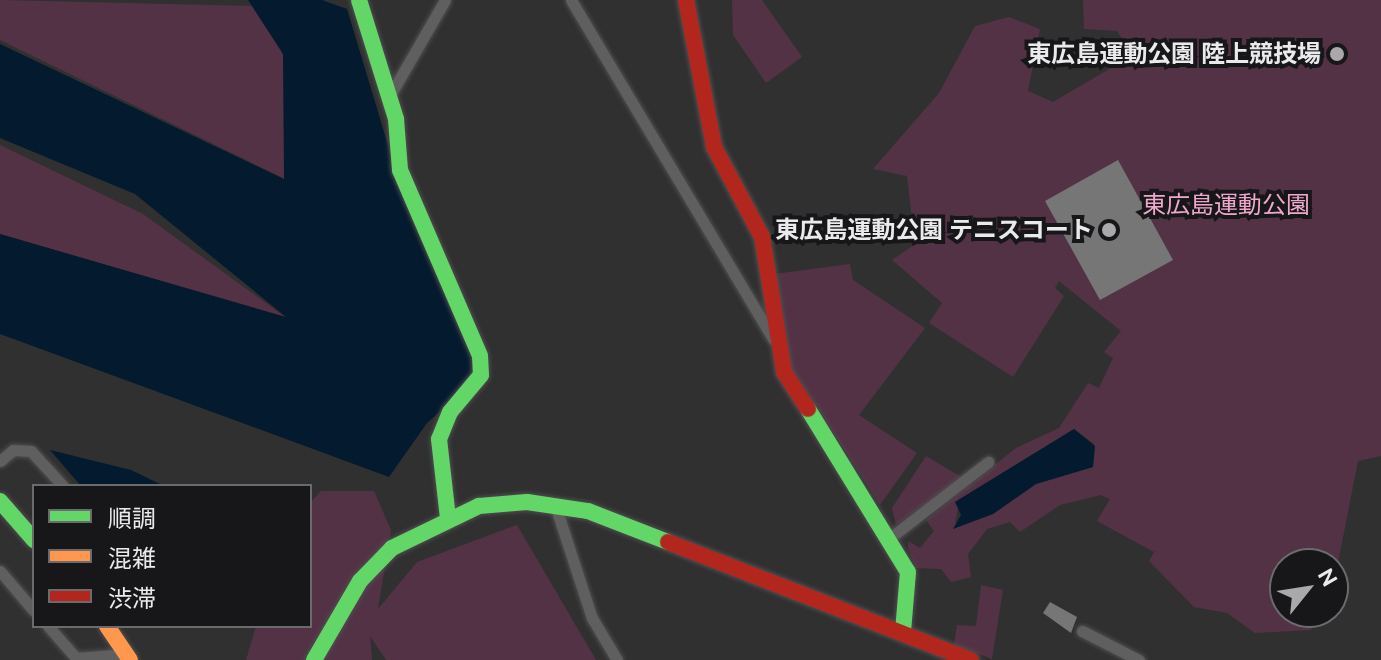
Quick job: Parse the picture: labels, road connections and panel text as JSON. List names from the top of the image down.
{
  "parks": ["東広島運動公園"],
  "places": ["東広島運動公園 陸上競技場", "東広島運動公園 テニスコート"],
  "legend": ["順調", "混雑", "渋滞"],
  "north": "top right"
}
